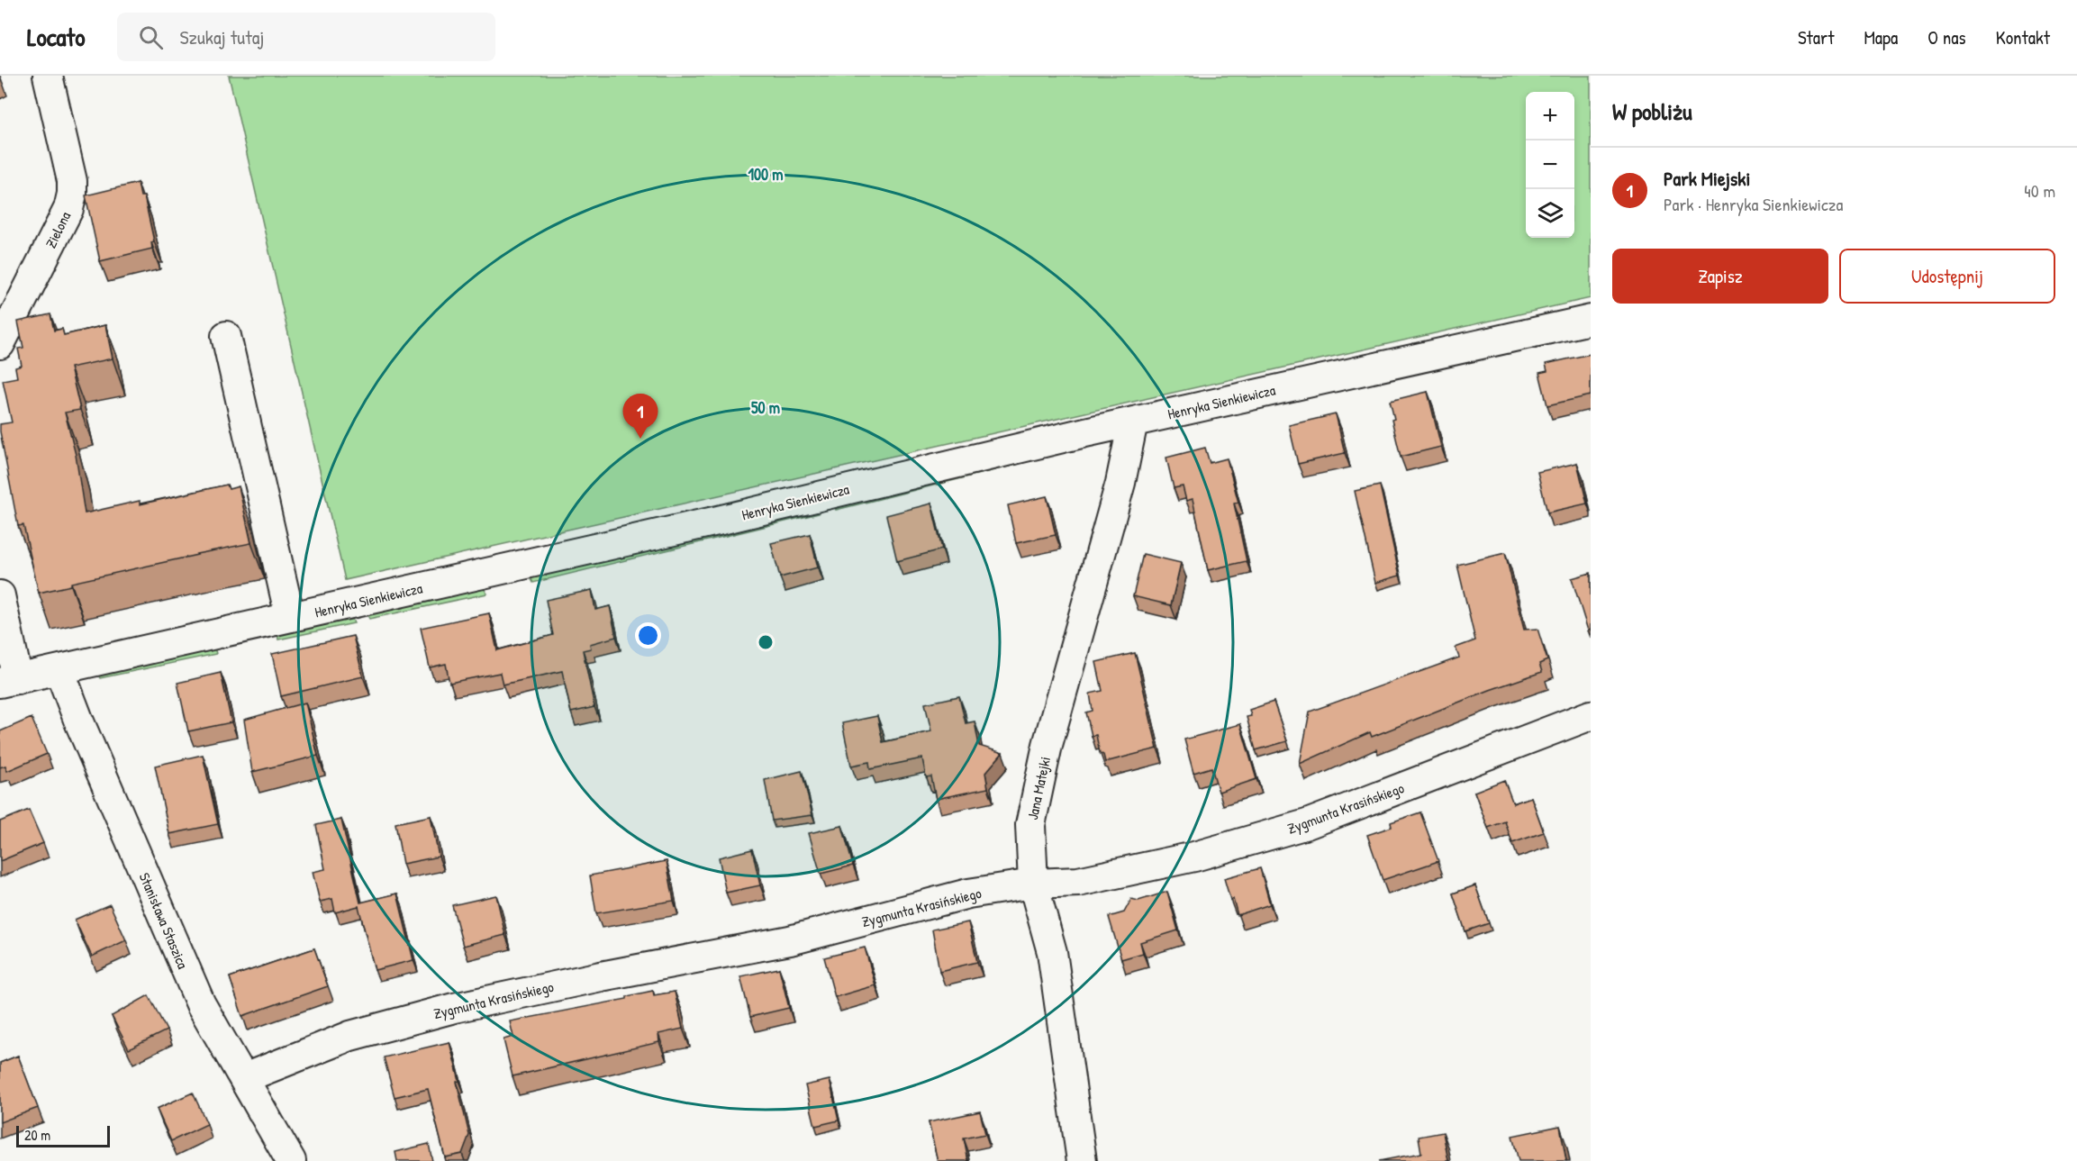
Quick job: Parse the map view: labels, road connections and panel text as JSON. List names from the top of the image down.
{
  "streets": {
    "street": [
      "Zielona",
      "Henryka Sienkiewicza",
      "Jana Matejki",
      "Zygmunta Krasińskiego",
      "Stanisława Staszica"
    ]
  },
  "crossings": [
    ["Henryka Sienkiewicza", "Jana Matejki"],
    ["Henryka Sienkiewicza", "Stanisława Staszica"],
    ["Jana Matejki", "Zygmunta Krasińskiego"],
    ["Zygmunta Krasińskiego", "Stanisława Staszica"]
  ],
  "scale_bar": "20 m",
  "page": {
    "header": "Locato",
    "search": "Szukaj tutaj",
    "nav": [
      "Start",
      "Mapa",
      "O nas",
      "Kontakt"
    ],
    "heading": "W pobliżu",
    "map_buttons": ["+", "−"],
    "list": [
      {
        "mark": "1",
        "name": "Park Miejski",
        "note": "Park · Henryka Sienkiewicza",
        "value": "40 m"
      }
    ],
    "buttons": ["Zapisz", "Udostępnij"],
    "pins": "1",
    "scale": "20 m"
  },
  "rings": ["100 m", "50 m"]
}
